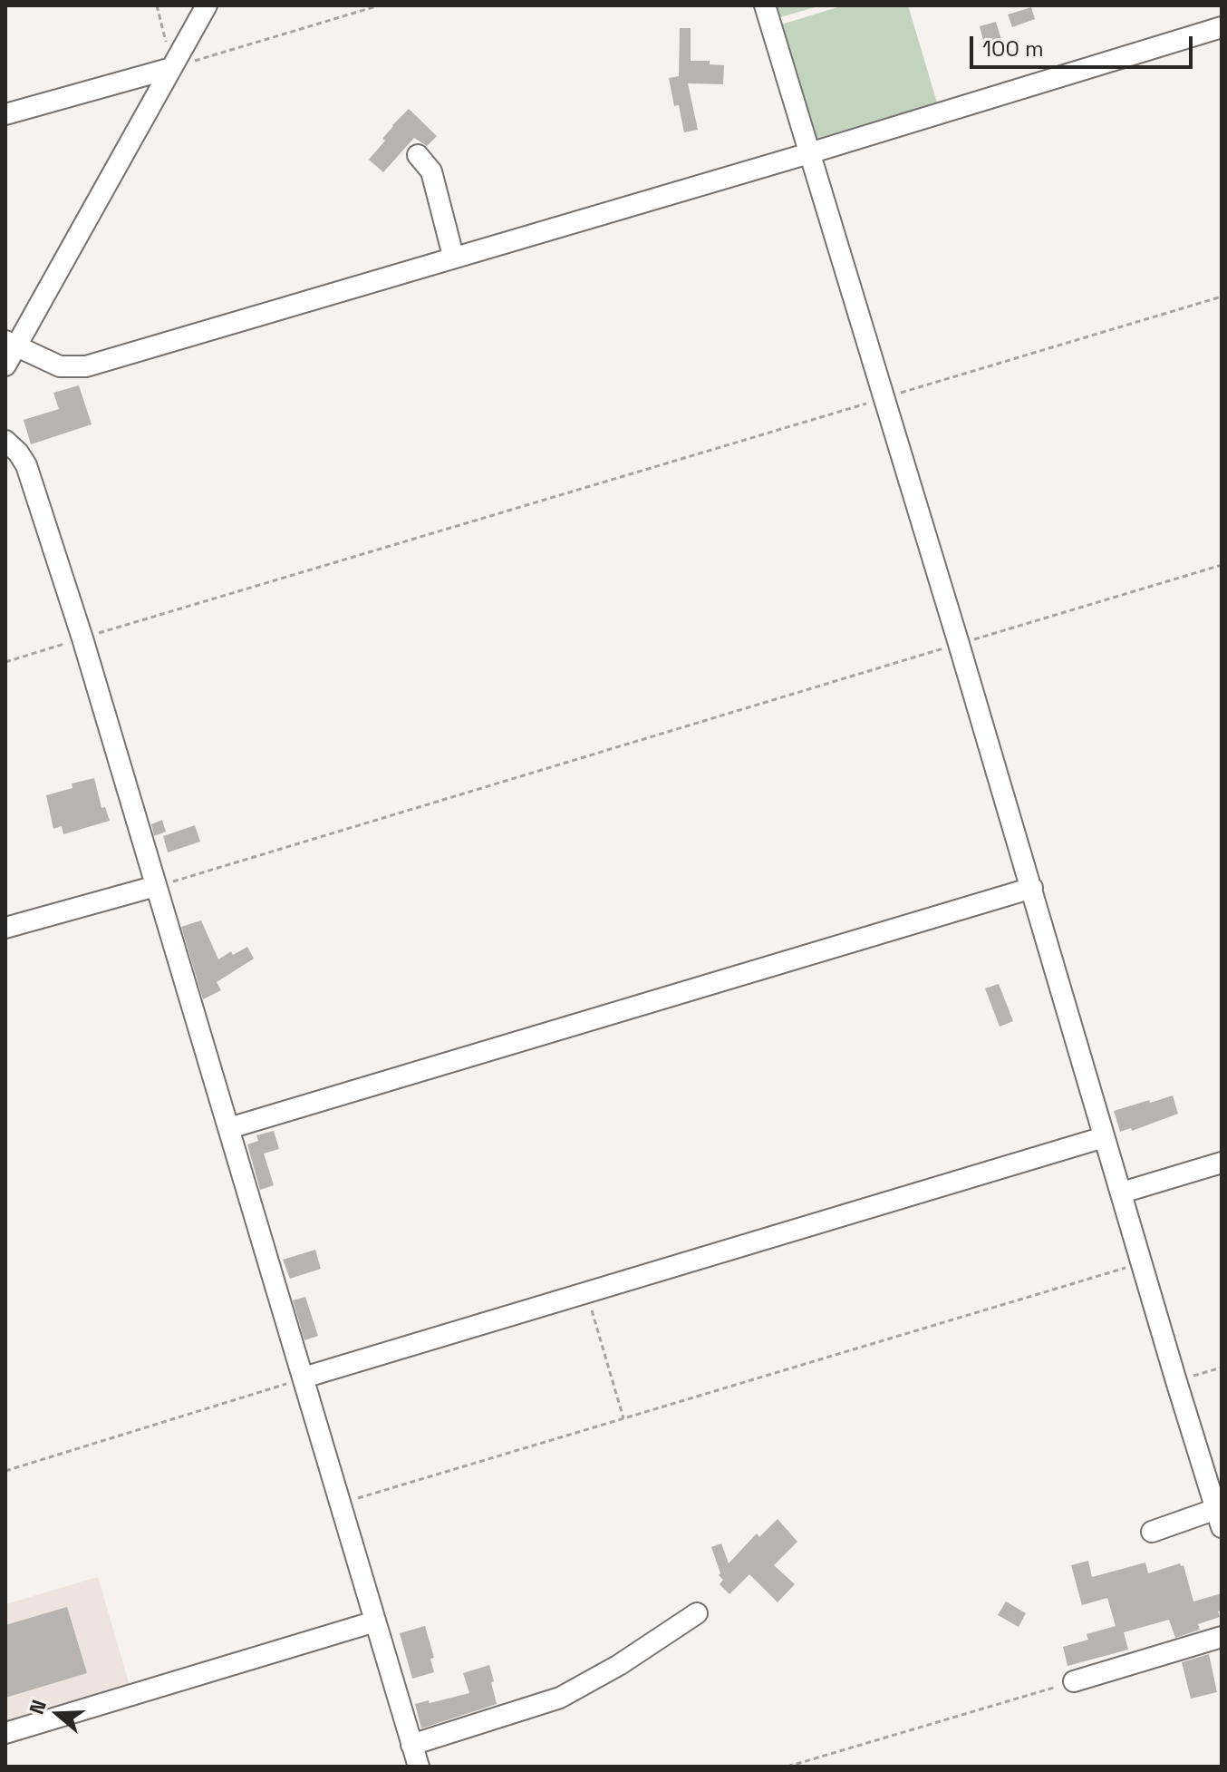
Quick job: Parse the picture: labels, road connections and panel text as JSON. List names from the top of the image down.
{
  "scale_bar": "100 m",
  "north": "left"
}
